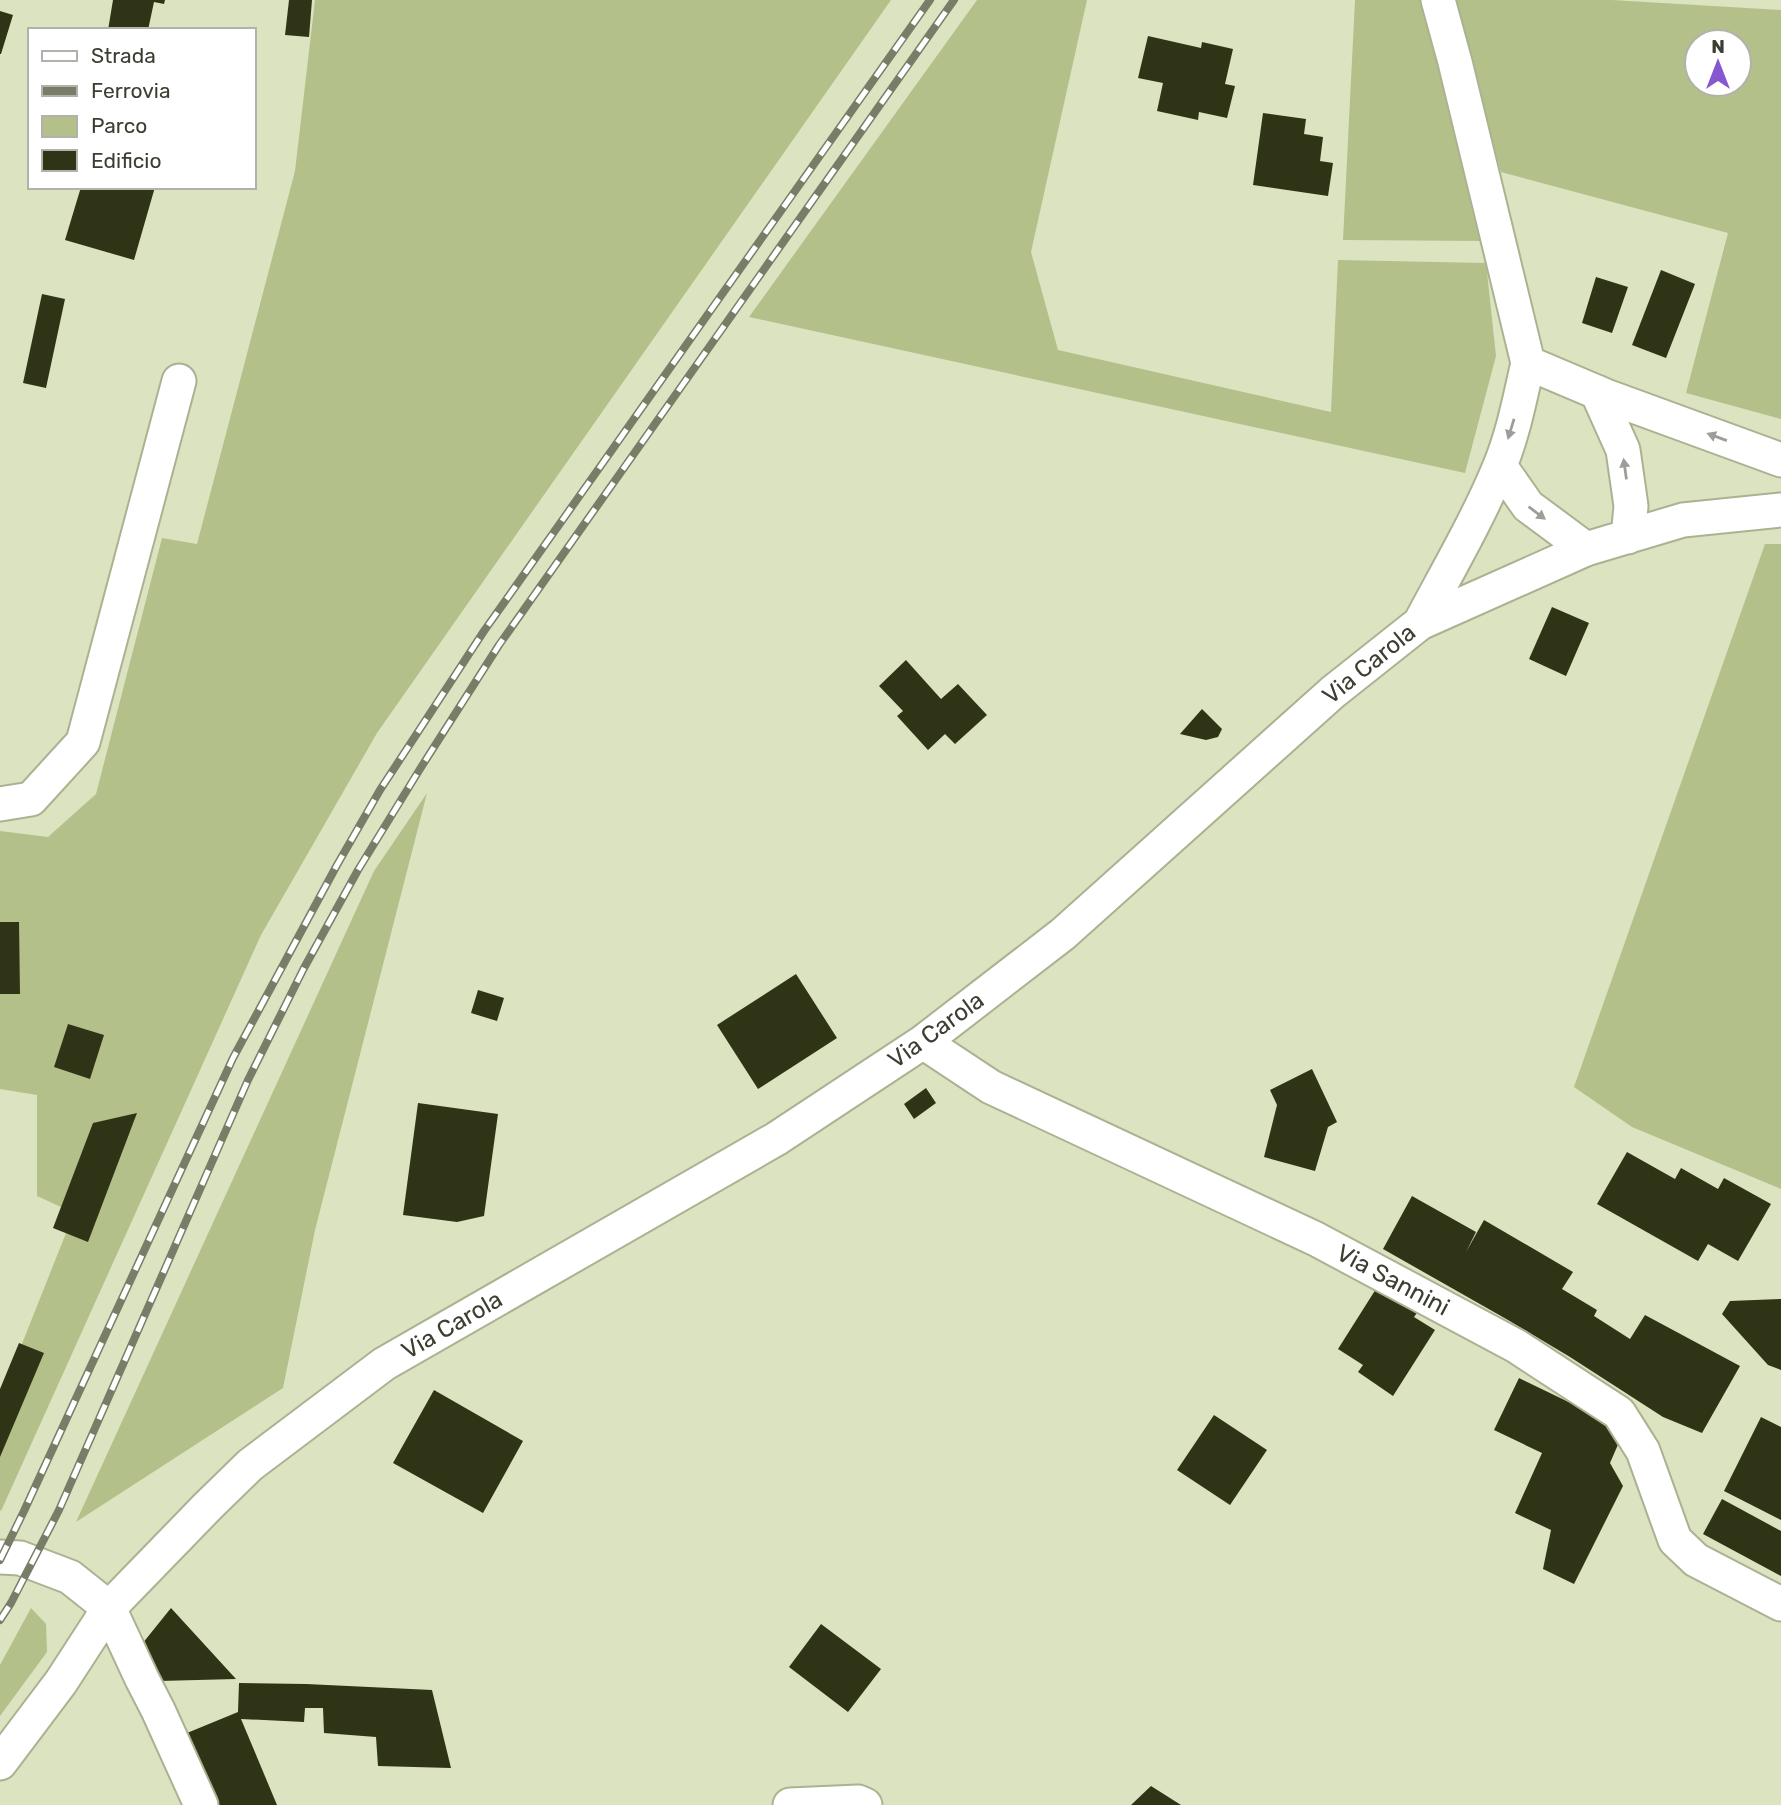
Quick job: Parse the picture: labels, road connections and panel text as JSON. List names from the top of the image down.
{
  "streets": {
    "street": ["Via Carola", "Via Sannini"]
  },
  "crossings": [
    ["Via Carola", "Via Sannini"]
  ],
  "legend": [
    "Strada",
    "Ferrovia",
    "Parco",
    "Edificio"
  ],
  "north": "top"
}
